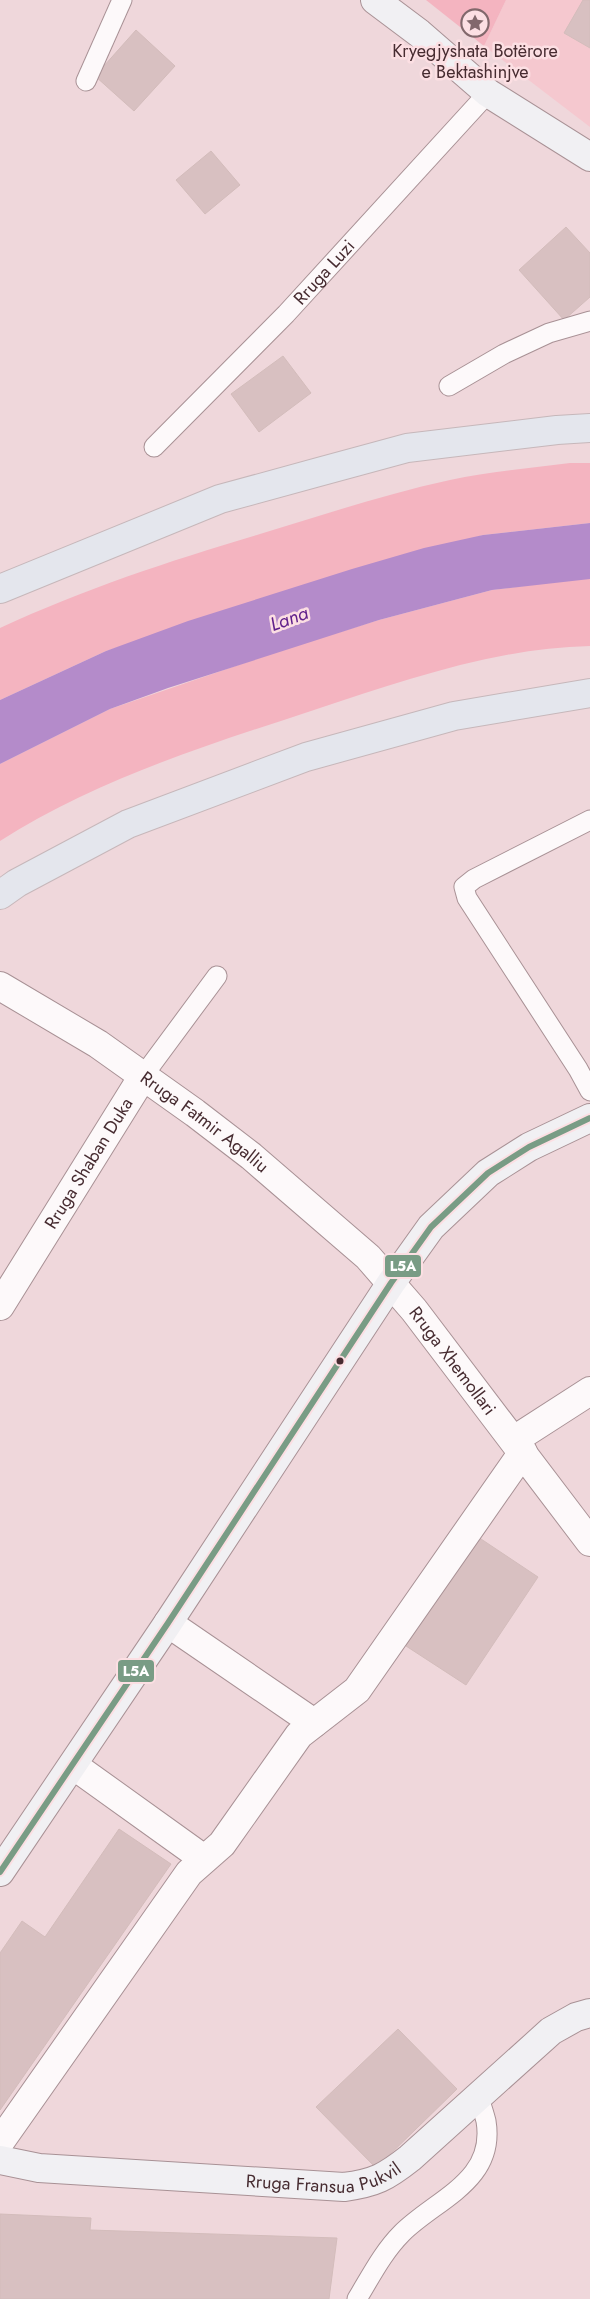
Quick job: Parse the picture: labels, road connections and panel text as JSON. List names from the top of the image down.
{
  "streets": {
    "main road": ["Rruga Fransua Pukvil"],
    "street": ["Rruga Fatmir Agalliu", "Rruga Shaban Duka", "Rruga Xhemollari"],
    "lane": ["Rruga Luzi"]
  },
  "crossings": [
    ["Rruga Fatmir Agalliu", "Rruga Shaban Duka"],
    ["Rruga Fatmir Agalliu", "Rruga Xhemollari"]
  ],
  "water": ["Lana"],
  "places": {
    "place": ["Kryegjyshata Botërore e Bektashinjve"]
  },
  "lines": ["transit line L5A"]
}
